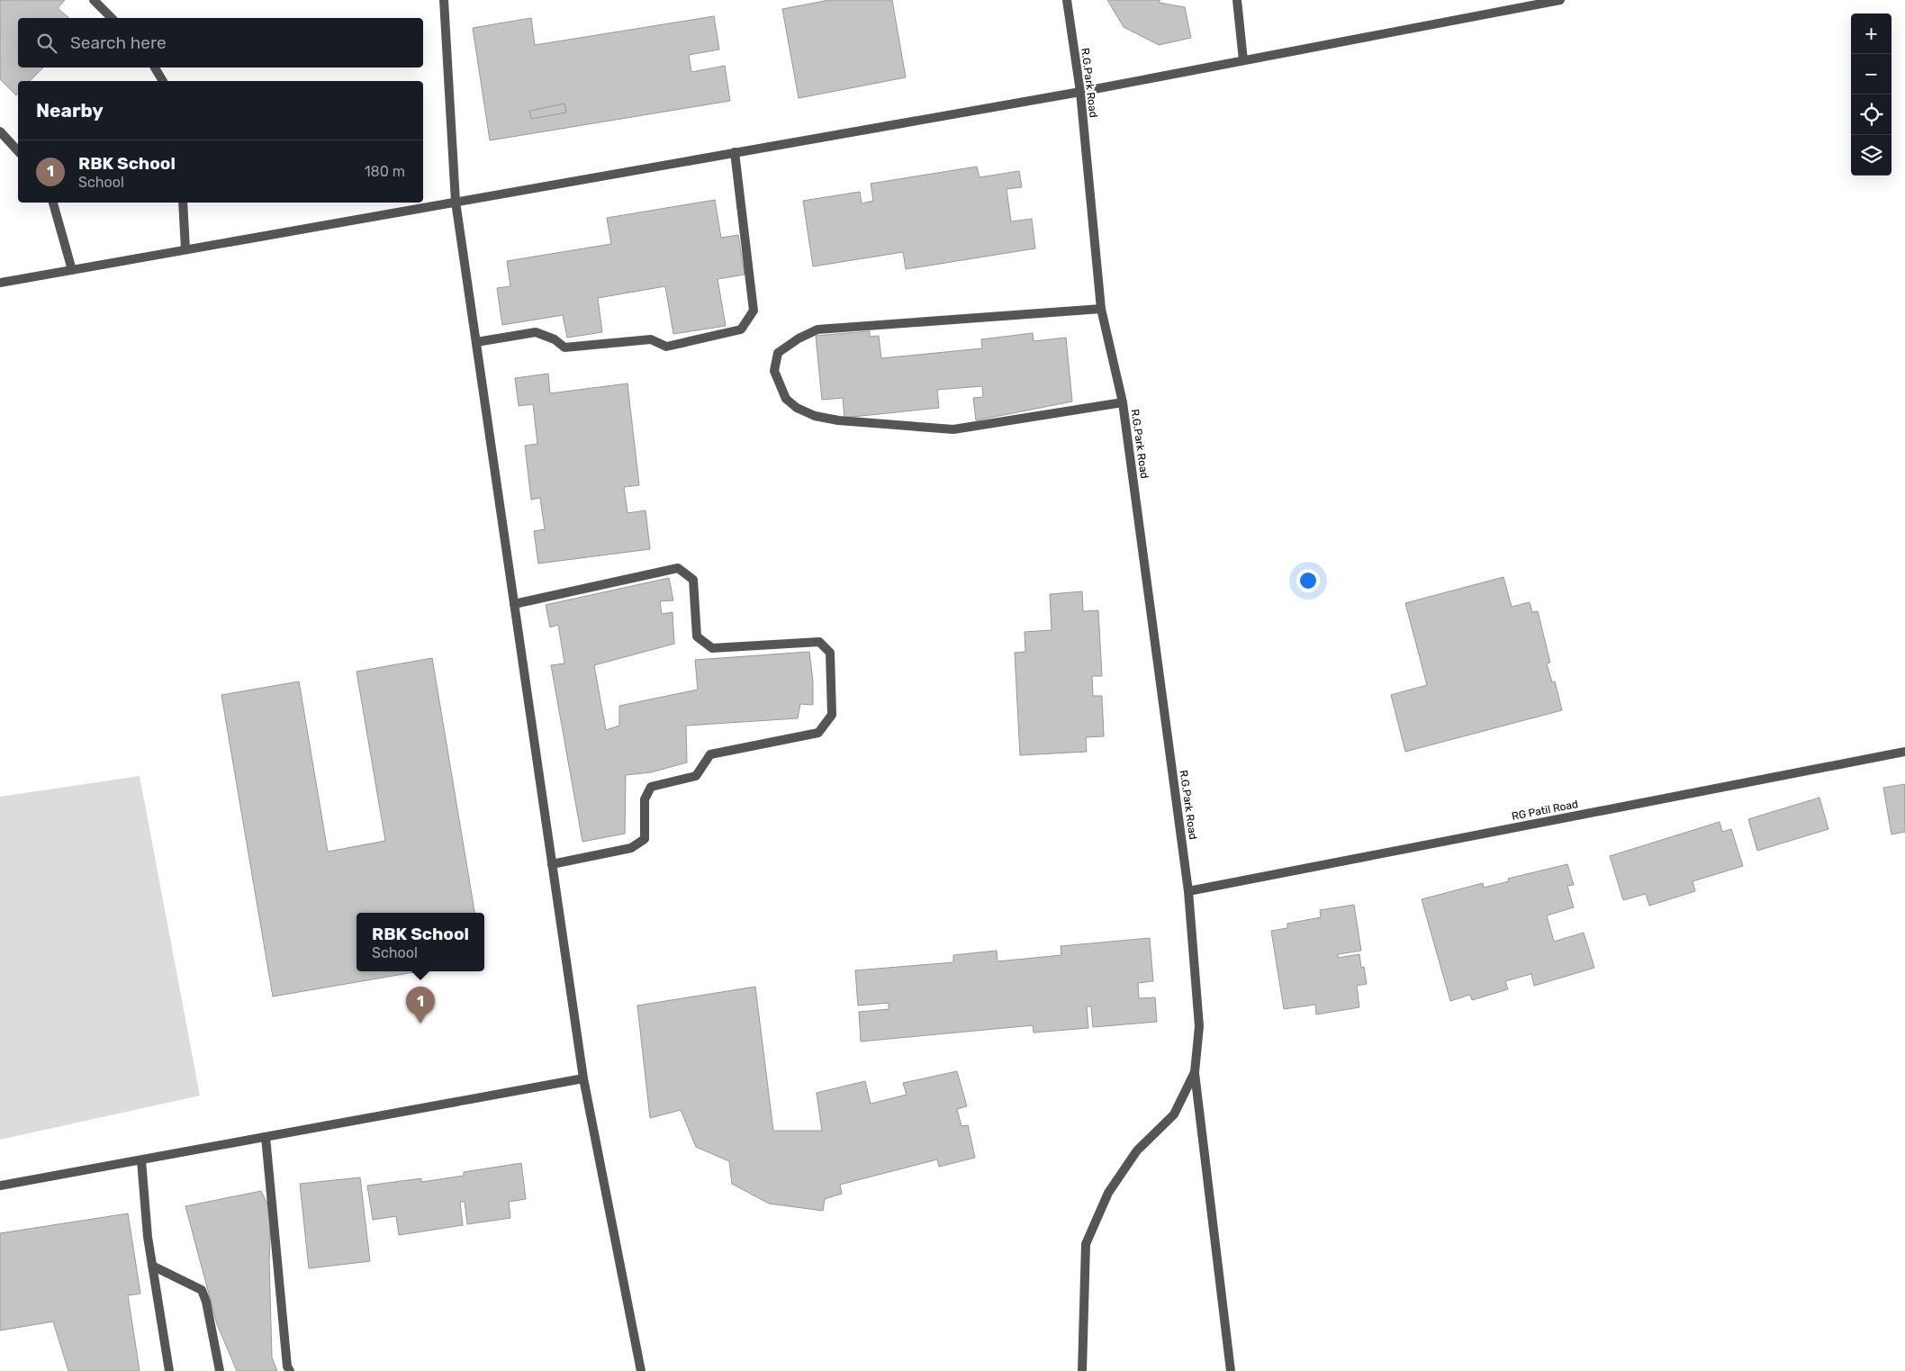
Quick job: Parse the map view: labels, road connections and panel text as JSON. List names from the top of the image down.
{
  "streets": {
    "street": ["R.G.Park Road", "RG Patil Road"]
  },
  "crossings": [
    ["R.G.Park Road", "RG Patil Road"]
  ],
  "page": {
    "map_buttons": ["+", "−"],
    "search": "Search here",
    "heading": "Nearby",
    "list": [
      {
        "mark": "1",
        "name": "RBK School",
        "note": "School",
        "value": "180 m"
      }
    ],
    "popup": ["RBK School", "School"],
    "pins": "1"
  }
}
